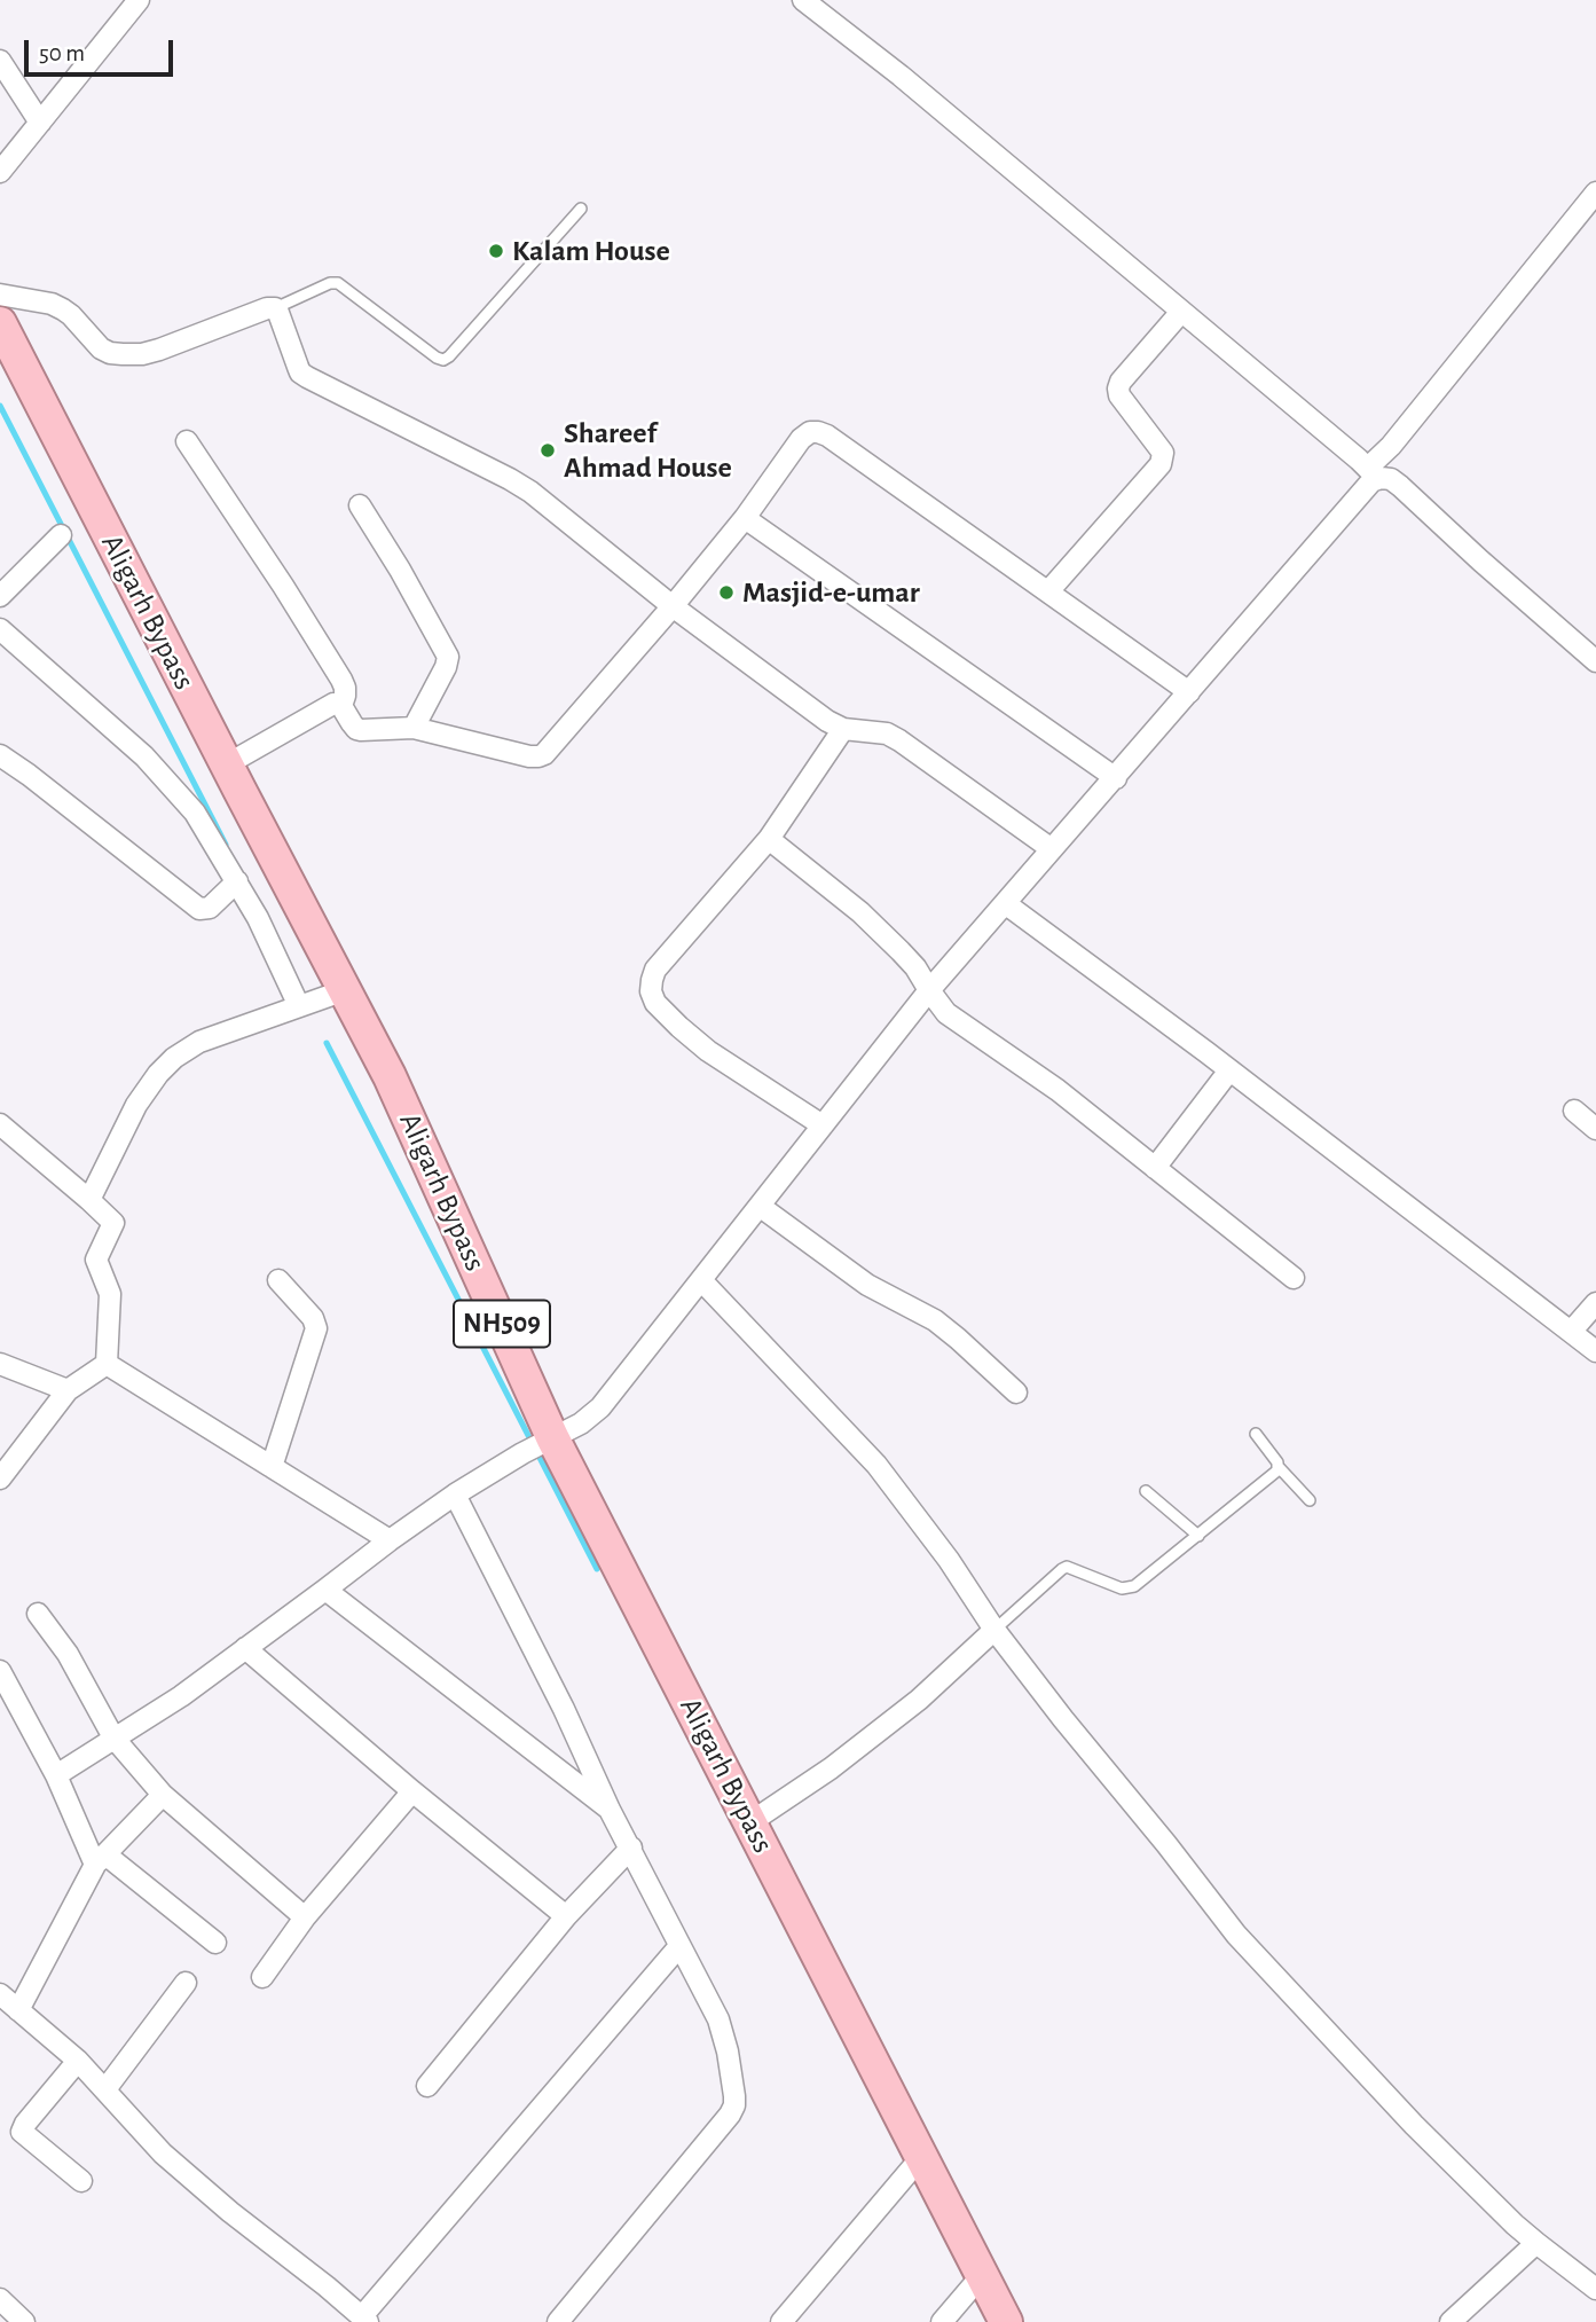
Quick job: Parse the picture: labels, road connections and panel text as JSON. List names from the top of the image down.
{
  "streets": {
    "highway": ["Aligarh Bypass", "NH509"]
  },
  "places": ["Kalam House", "Shareef Ahmad House", "Masjid-e-umar"],
  "scale_bar": "50 m"
}
